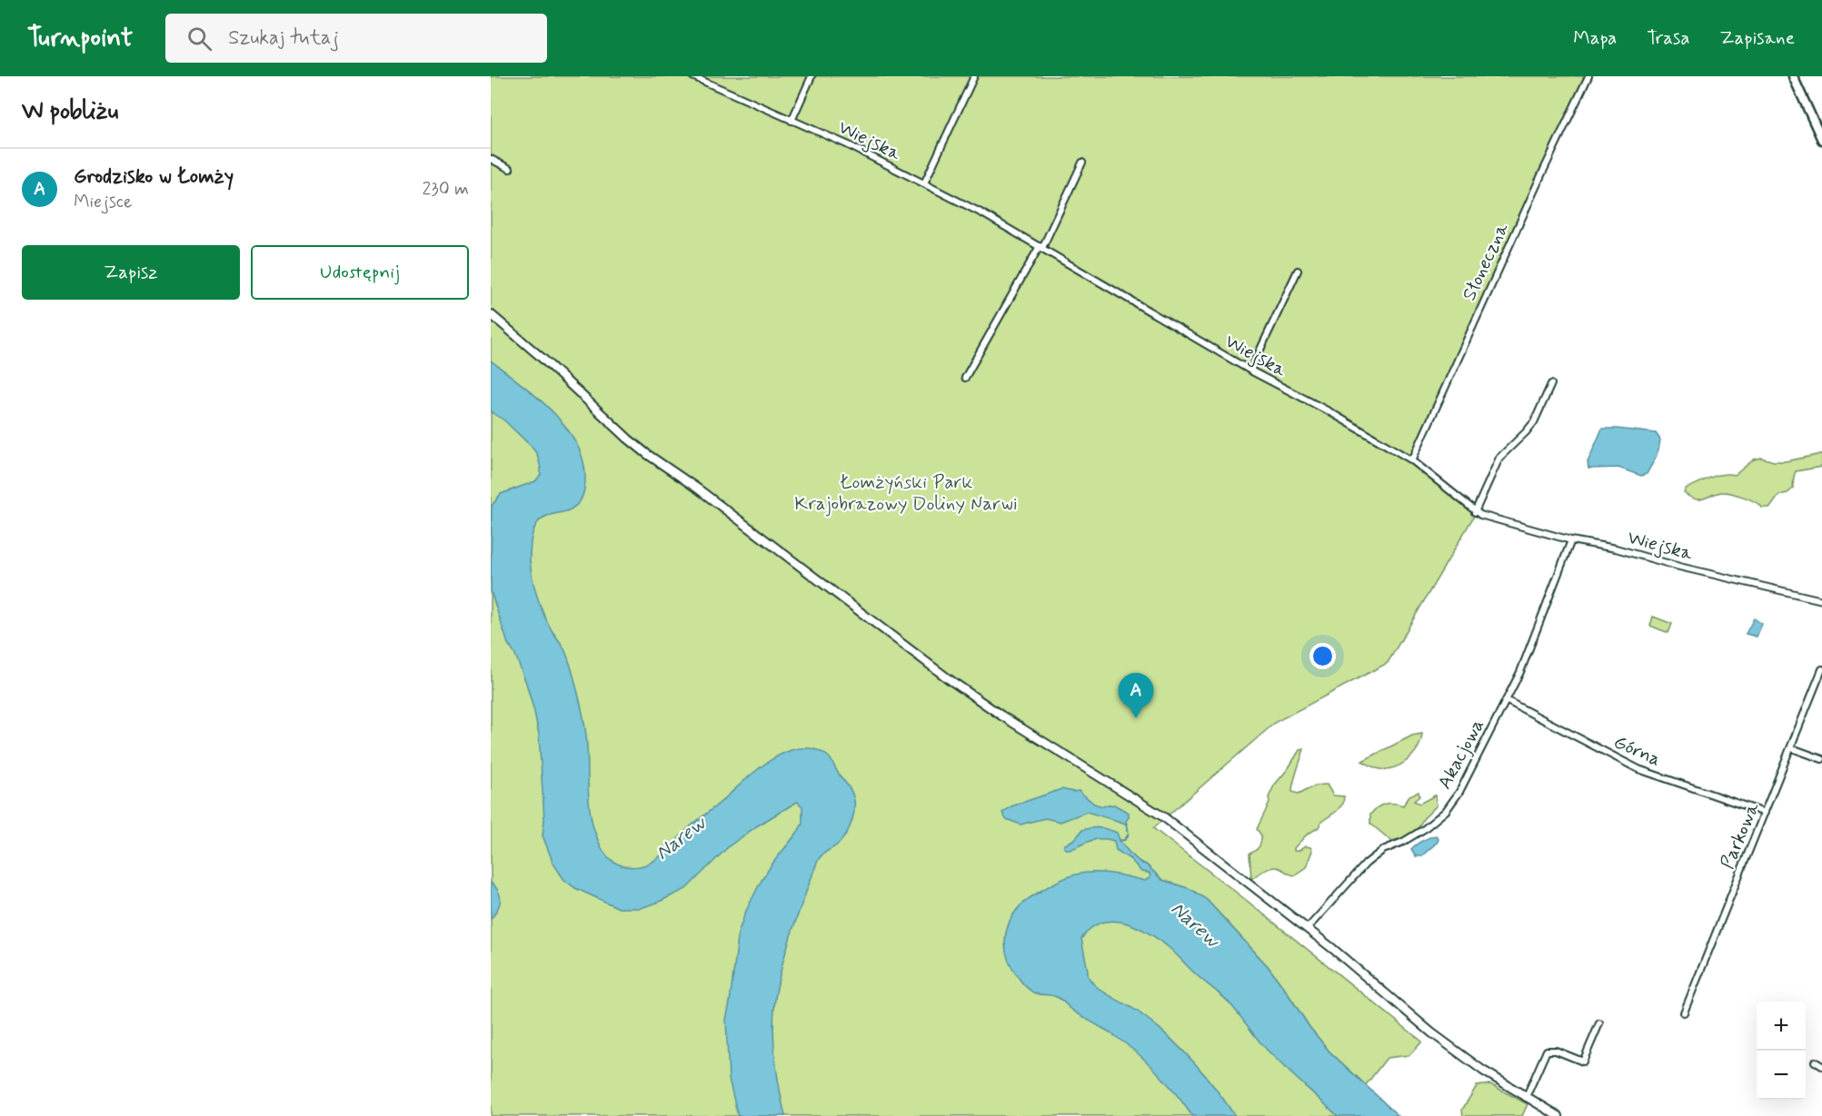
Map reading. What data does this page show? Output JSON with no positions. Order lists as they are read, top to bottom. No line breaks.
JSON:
{"streets":{"street":["Wiejska","Słoneczna","Górna","Akacjowa","Parkowa"]},"crossings":[["Wiejska","Słoneczna"],["Wiejska","Akacjowa"],["Górna","Akacjowa"],["Górna","Parkowa"]],"water":["Narew"],"parks":["Łomżyński Park Krajobrazowy Doliny Narwi"],"page":{"header":"Turnpoint","search":"Szukaj tutaj","nav":["Mapa","Trasa","Zapisane"],"heading":"W pobliżu","list":[{"mark":"A","name":"Grodzisko w Łomży","note":"Miejsce","value":"230 m"}],"buttons":["Zapisz","Udostępnij"],"pins":"A","map_buttons":["+","−"]}}
